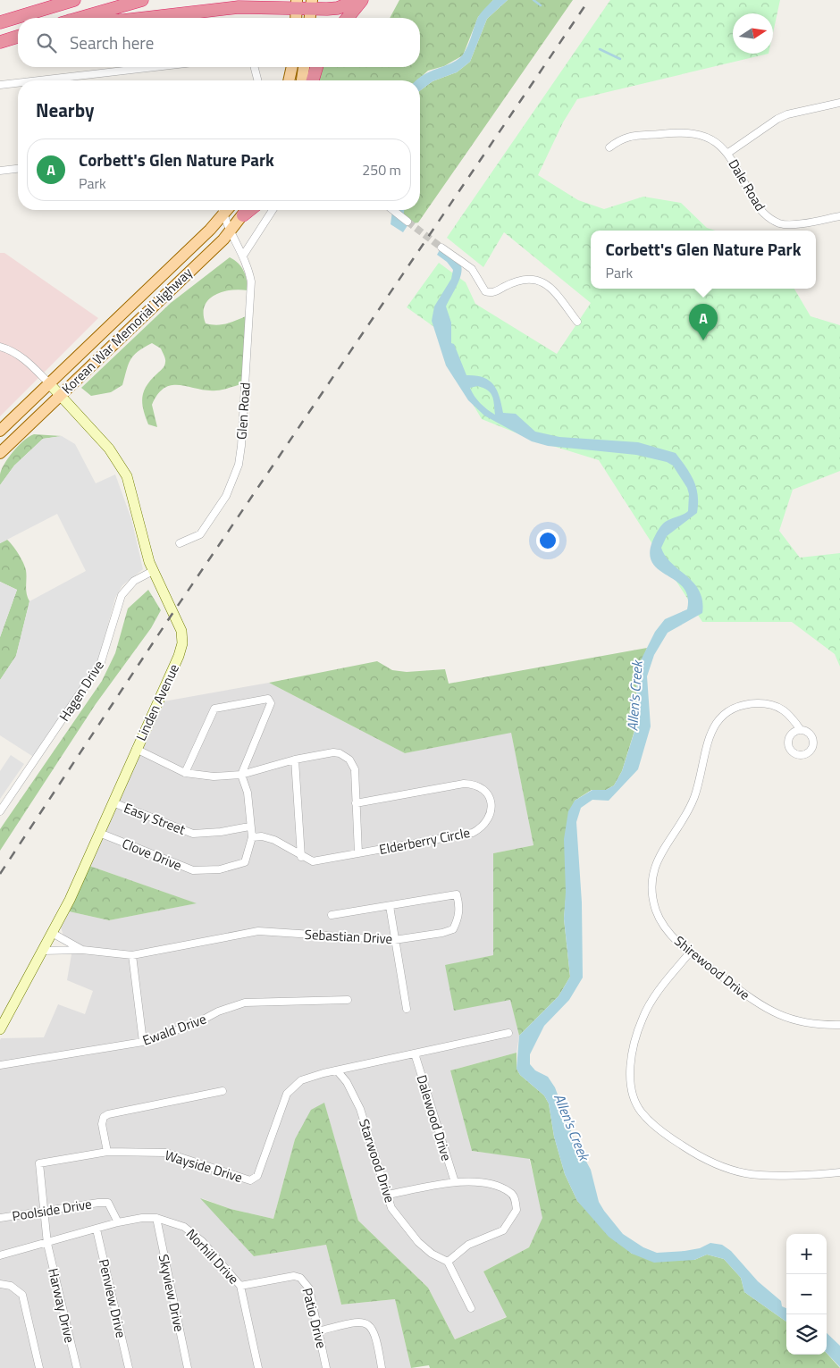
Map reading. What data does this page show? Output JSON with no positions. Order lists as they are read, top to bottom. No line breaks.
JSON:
{"streets":{"main road":["Korean War Memorial Highway"],"street":["Dale Road","Glen Road","Hagen Drive","Linden Avenue","Easy Street","Elderberry Circle","Clove Drive","Sebastian Drive","Shirewood Drive","Ewald Drive","Dalewood Drive","Starwood Drive","Wayside Drive","Poolside Drive","Norhill Drive","Skyview Drive","Penview Drive","Harway Drive","Patio Drive"]},"crossings":[["Korean War Memorial Highway","Glen Road"],["Korean War Memorial Highway","Linden Avenue"],["Hagen Drive","Linden Avenue"],["Linden Avenue","Easy Street"],["Linden Avenue","Clove Drive"],["Linden Avenue","Sebastian Drive"],["Easy Street","Clove Drive"],["Elderberry Circle","Clove Drive"],["Dalewood Drive","Wayside Drive"],["Starwood Drive","Wayside Drive"],["Wayside Drive","Poolside Drive"],["Wayside Drive","Harway Drive"],["Poolside Drive","Norhill Drive"],["Poolside Drive","Harway Drive"],["Norhill Drive","Skyview Drive"],["Norhill Drive","Penview Drive"],["Norhill Drive","Harway Drive"],["Norhill Drive","Patio Drive"]],"water":["Allen's Creek"],"north":"right","page":{"search":"Search here","heading":"Nearby","list":[{"mark":"A","name":"Corbett's Glen Nature Park","note":"Park","value":"250 m"}],"popup":["Corbett's Glen Nature Park","Park"],"pins":"A","map_buttons":["+","−"]}}
